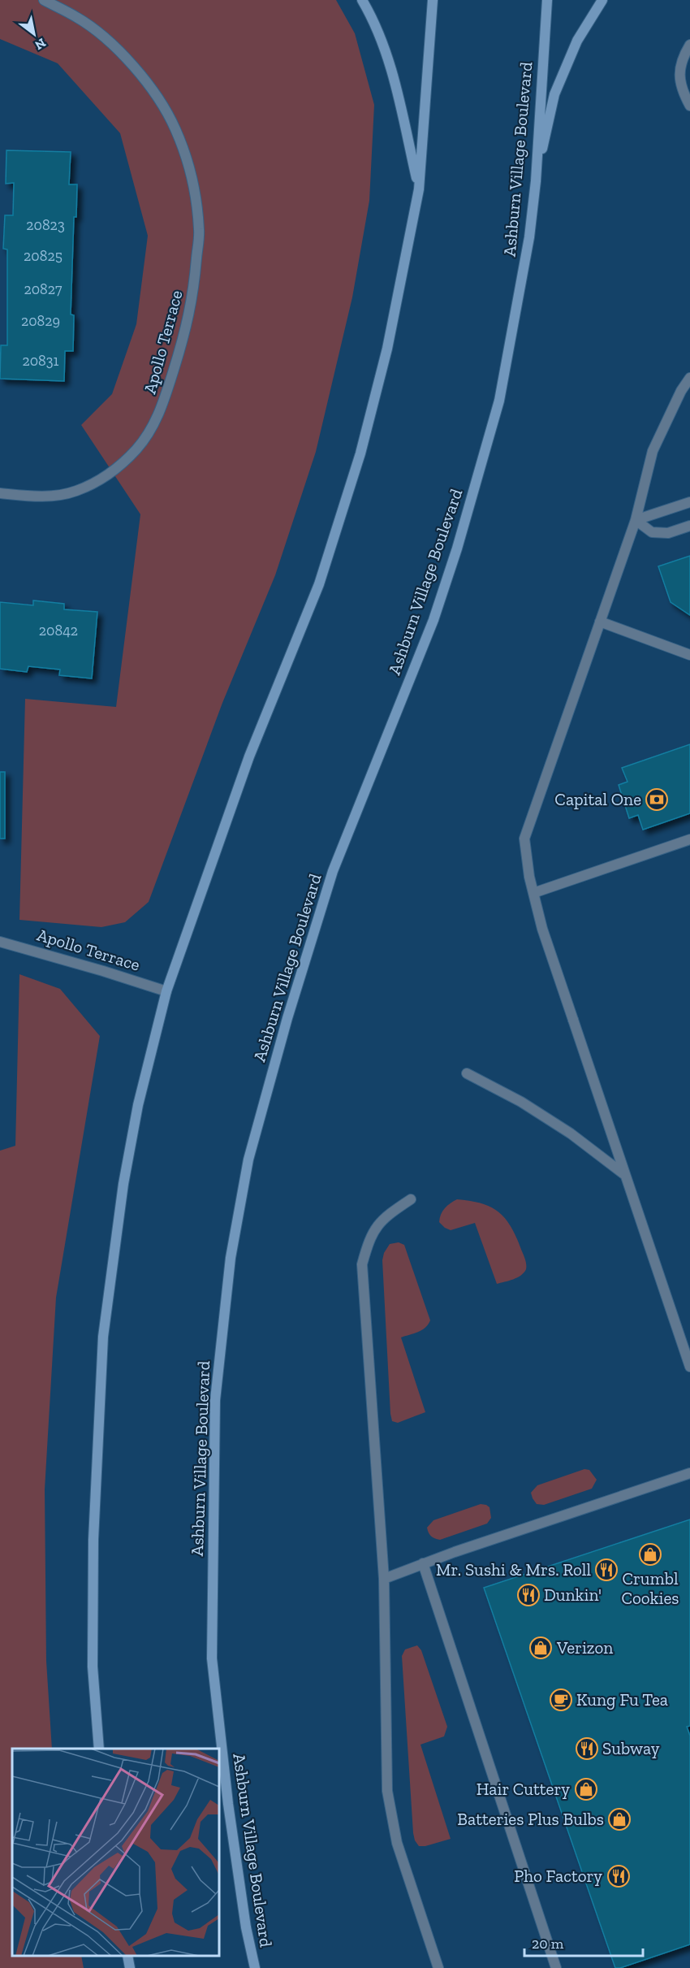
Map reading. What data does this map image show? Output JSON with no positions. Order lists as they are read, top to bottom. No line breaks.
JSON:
{"streets":{"main road":["Ashburn Village Boulevard"],"street":["Apollo Terrace"]},"places":{"bank":["Capital One"],"shop":["Crumbl Cookies","Verizon","Hair Cuttery","Batteries Plus Bulbs"],"restaurant":["Mr. Sushi & Mrs. Roll","Dunkin'","Subway","Pho Factory"],"cafe":["Kung Fu Tea"]},"house_numbers":["20823","20825","20827","20829","20831","20842"],"scale_bar":"20 m","north":"bottom right"}
